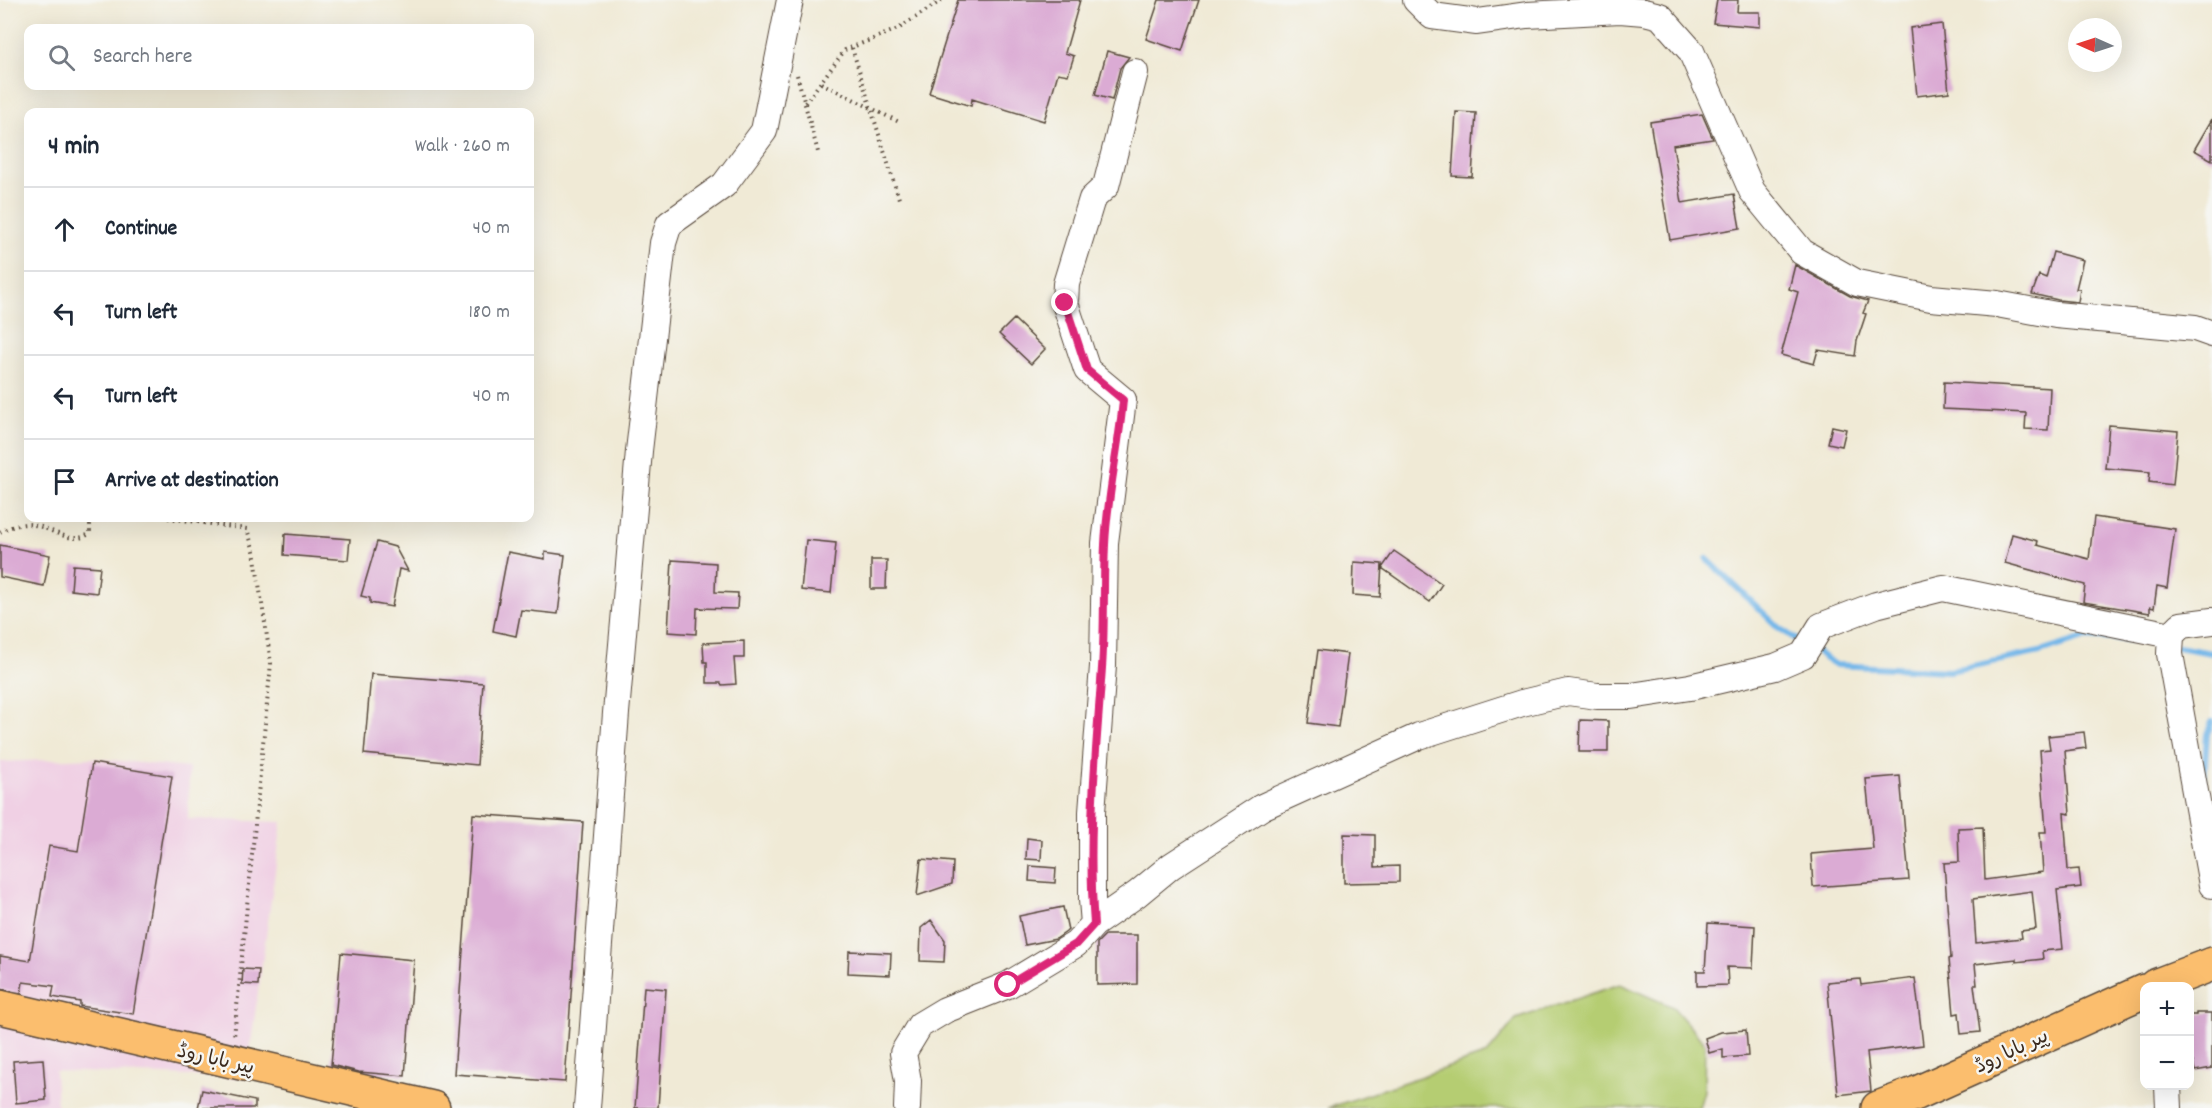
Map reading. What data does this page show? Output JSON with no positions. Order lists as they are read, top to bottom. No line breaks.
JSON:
{"streets":{"main road":["پیر بابا روڈ"]},"north":"left","page":{"search":"Search here","heading":["4 min","Walk · 260 m"],"list":[["Continue","40 m"],["Turn left","180 m"],["Turn left","40 m"],"Arrive at destination"],"map_buttons":["+","−"]}}
